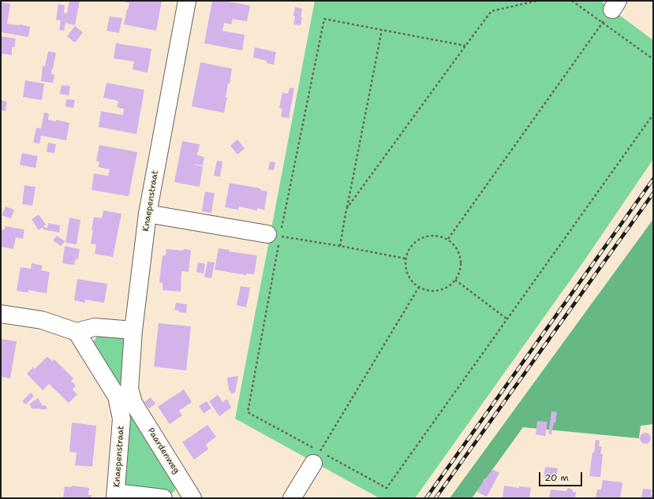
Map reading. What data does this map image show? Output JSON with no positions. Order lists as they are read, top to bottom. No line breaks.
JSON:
{"streets":{"street":["Knaepenstraat","Paardenweg"]},"crossings":[["Knaepenstraat","Paardenweg"]],"scale_bar":"20 m"}
